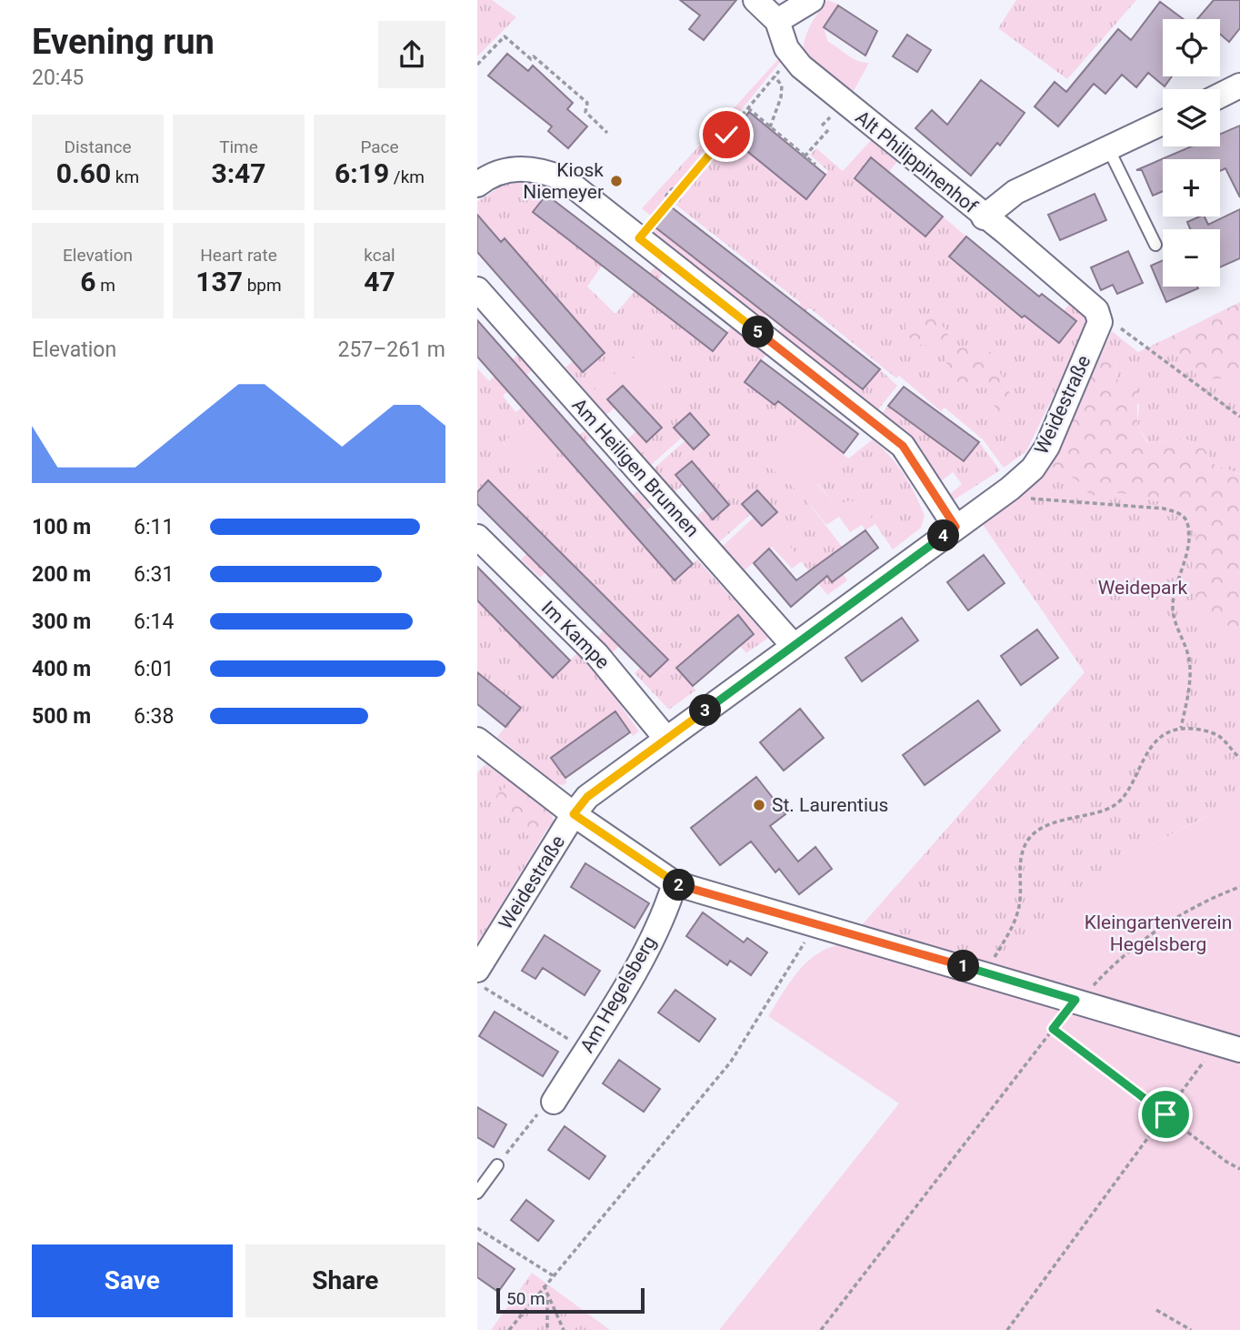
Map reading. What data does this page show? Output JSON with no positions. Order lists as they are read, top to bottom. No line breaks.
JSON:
{"streets":{"street":["Alt Philippinenhof","Weidestraße","Am Heiligen Brunnen","Im Kampe","Am Hegelsberg"]},"crossings":[["Alt Philippinenhof","Weidestraße"],["Weidestraße","Am Heiligen Brunnen"],["Weidestraße","Im Kampe"]],"parks":["Weidepark","Kleingartenverein Hegelsberg"],"places":["Kiosk Niemeyer","St. Laurentius"],"scale_bar":"50 m","page":{"heading":["Evening run","20:45"],"map_buttons":["+","−"],"stats":[["Distance","0.60 km"],["Time","3:47"],["Pace","6:19 /km"],["Elevation","6 m"],["Heart rate","137 bpm"],["kcal","47"]],"pins":["5","4","3","2","1"],"chart":["Elevation","257–261 m"],"list":[{"name":"100 m","note":"6:11"},{"name":"200 m","note":"6:31"},{"name":"300 m","note":"6:14"},{"name":"400 m","note":"6:01"},{"name":"500 m","note":"6:38"}],"buttons":["Save","Share"],"scale":"50 m"}}
